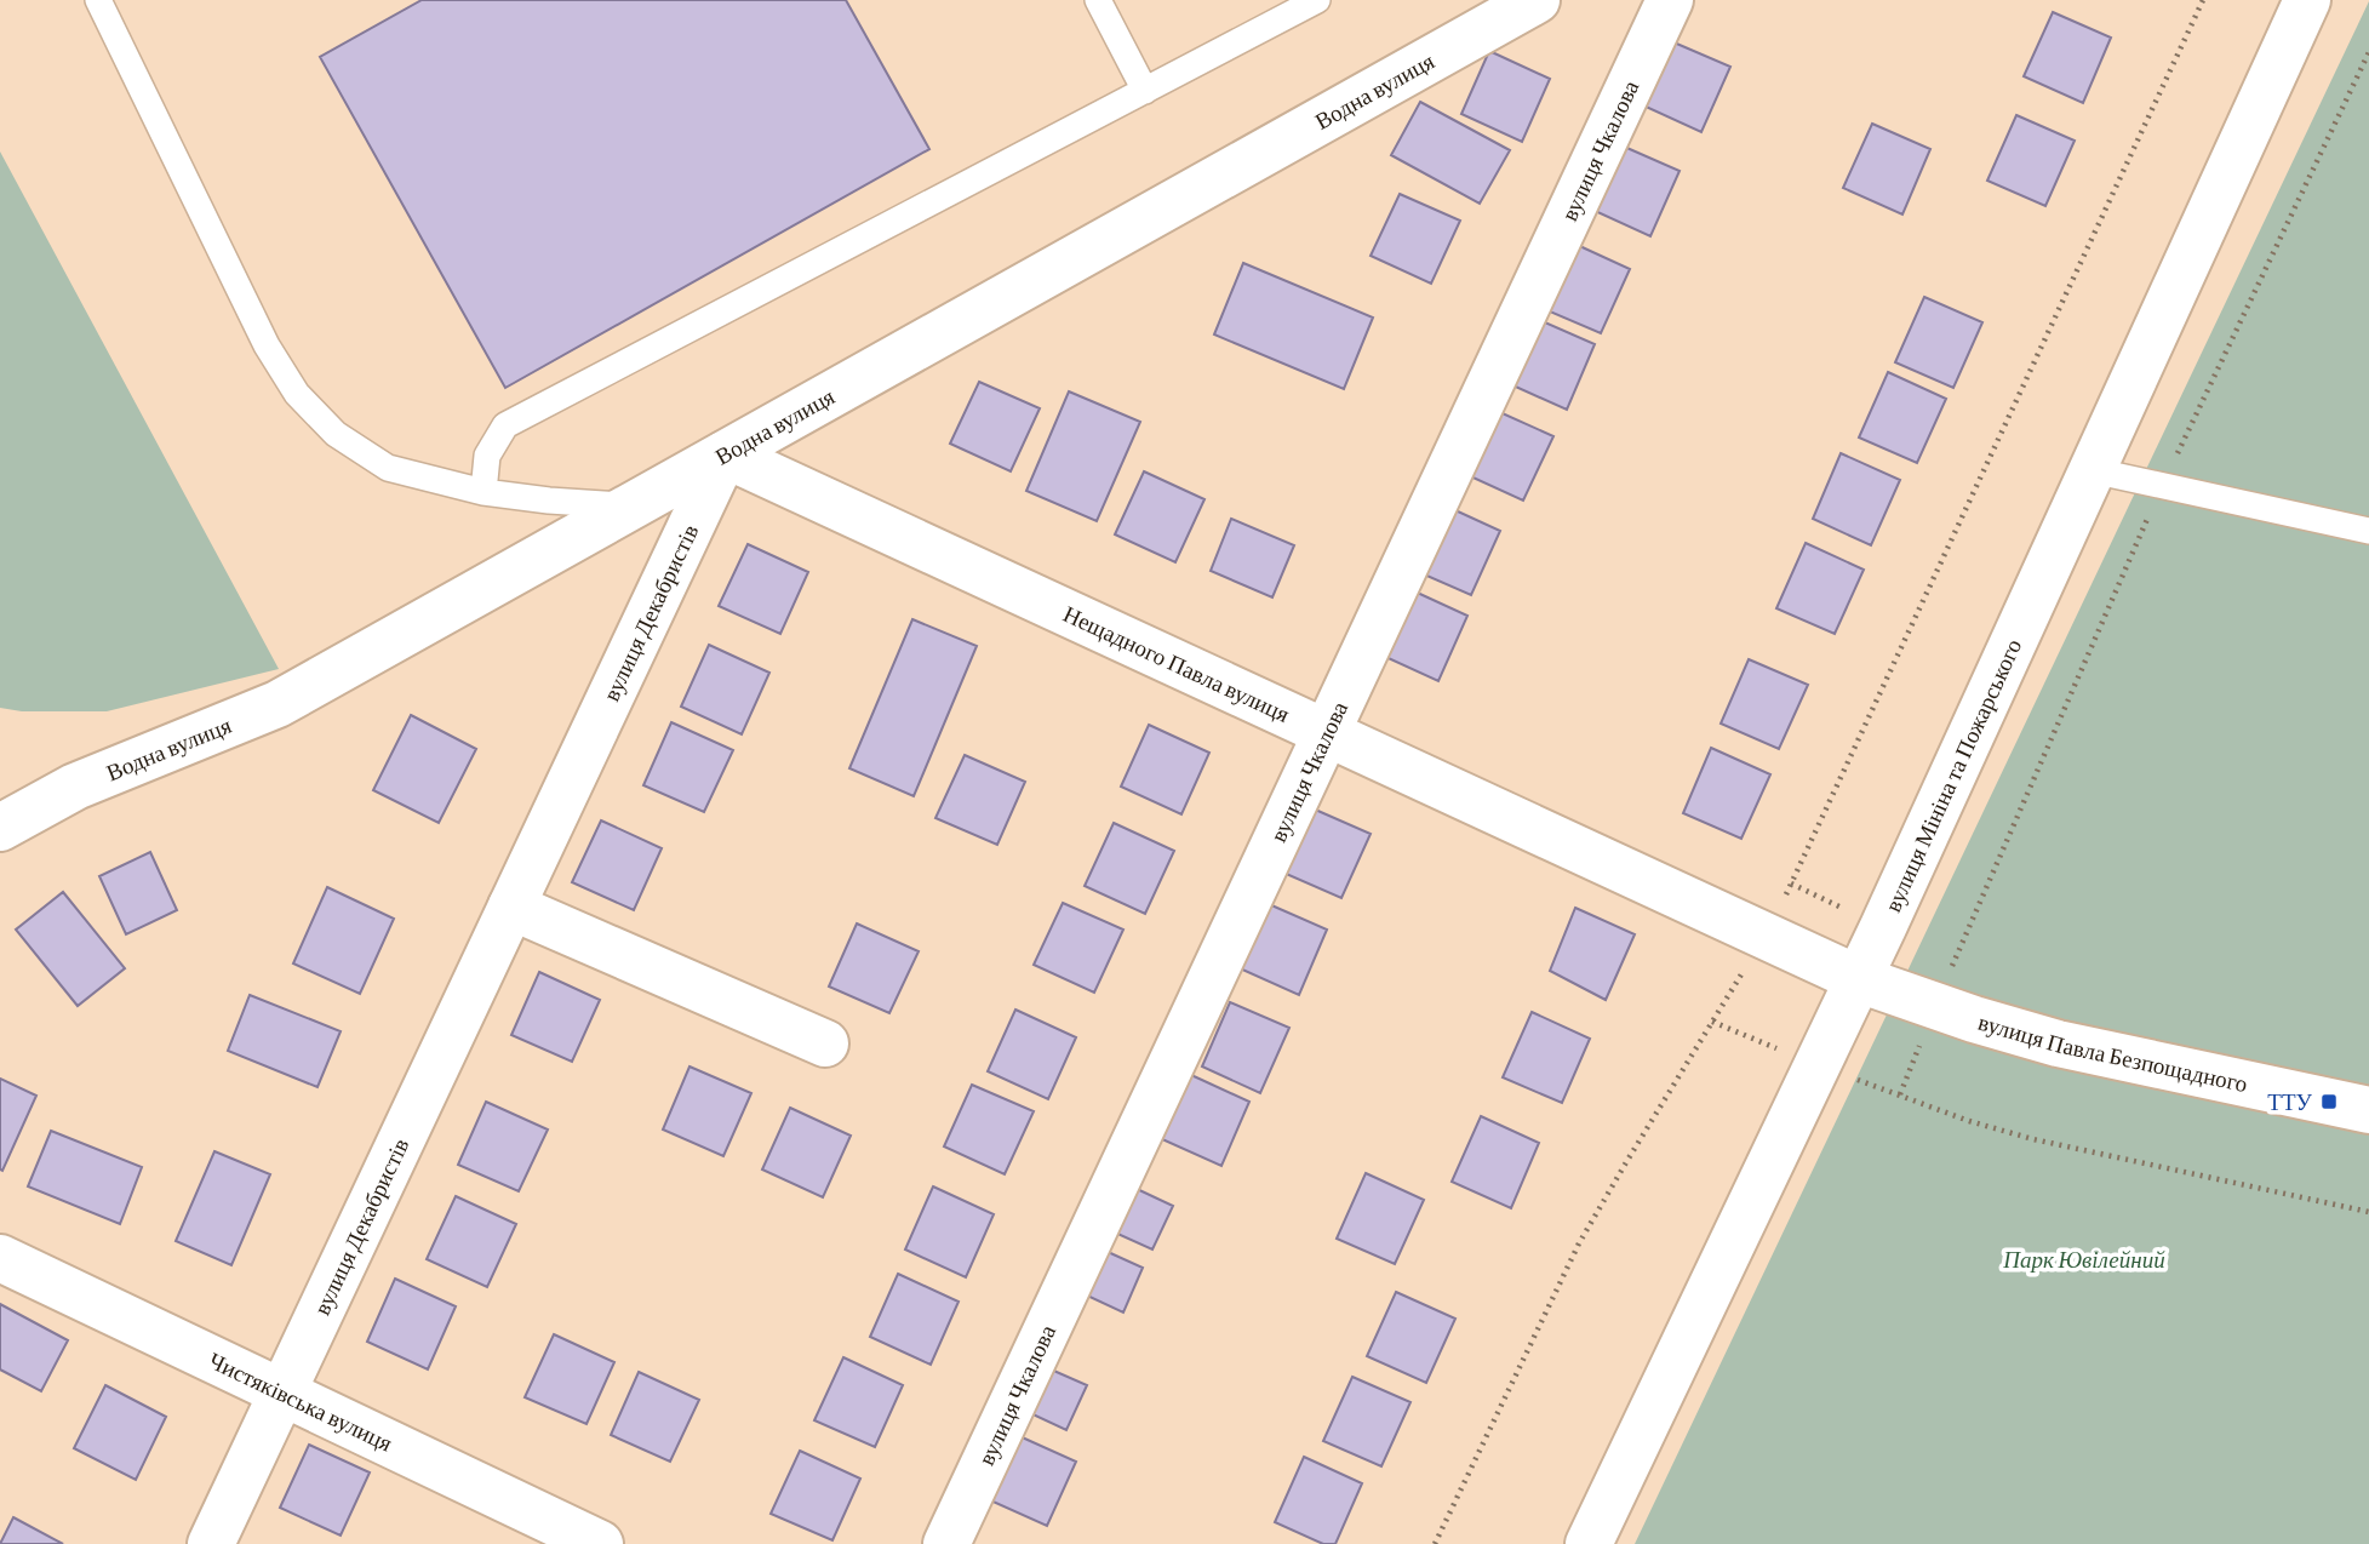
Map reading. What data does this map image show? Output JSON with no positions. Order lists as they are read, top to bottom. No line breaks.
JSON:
{"streets":{"street":["Водна вулиця","вулиця Чкалова","вулиця Декабристів","Нещадного Павла вулиця","вулиця Мініна та Пожарського","вулиця Павла Безпощадного","Чистяківська вулиця"]},"crossings":[["Водна вулиця","вулиця Декабристів"],["Водна вулиця","Нещадного Павла вулиця"],["вулиця Чкалова","Нещадного Павла вулиця"],["вулиця Декабристів","Нещадного Павла вулиця"],["вулиця Декабристів","Чистяківська вулиця"],["Нещадного Павла вулиця","вулиця Мініна та Пожарського"],["Нещадного Павла вулиця","вулиця Павла Безпощадного"],["вулиця Мініна та Пожарського","вулиця Павла Безпощадного"]],"parks":["Парк Ювілейний"],"places":{"transit":["ТТУ"]}}
